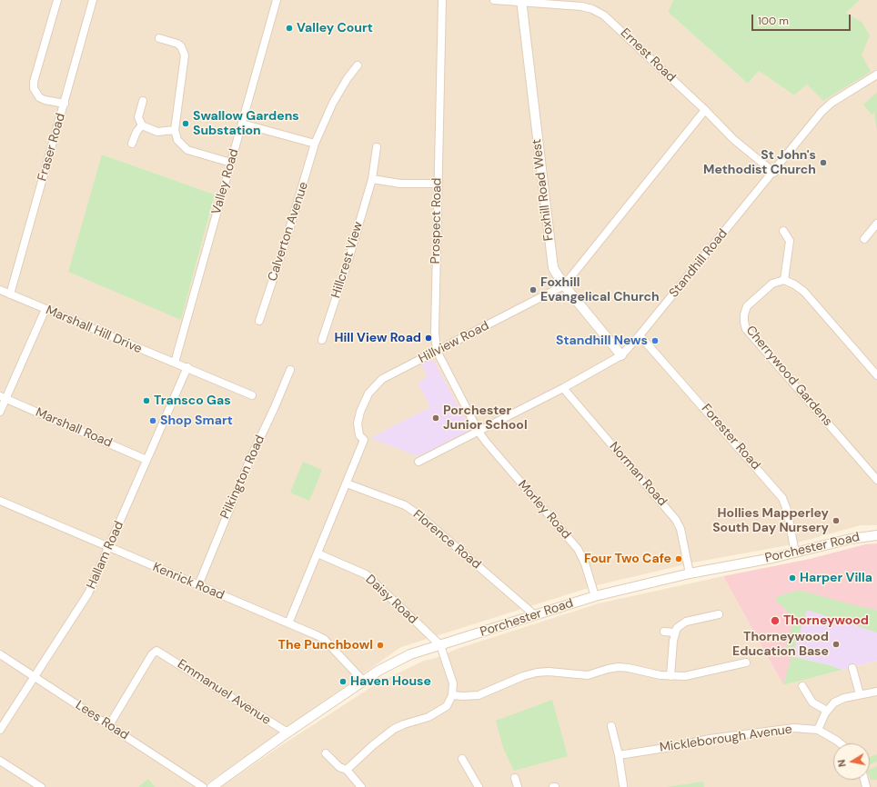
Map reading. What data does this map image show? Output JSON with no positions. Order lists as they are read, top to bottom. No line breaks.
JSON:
{"streets":{"street":["Ernest Road","Fraser Road","Valley Road","Foxhill Road West","Prospect Road","Calverton Avenue","Hillcrest View","Standhill Road","Marshall Hill Drive","Hillview Road","Cherrywood Gardens","Marshall Road","Forester Road","Norman Road","Pilkington Road","Morley Road","Florence Road","Porchester Road","Hallam Road","Kenrick Road","Daisy Road","Emmanuel Avenue","Lees Road","Mickleborough Avenue"]},"crossings":[["Ernest Road","Foxhill Road West"],["Ernest Road","Standhill Road"],["Ernest Road","Hillview Road"],["Fraser Road","Marshall Hill Drive"],["Valley Road","Marshall Hill Drive"],["Foxhill Road West","Standhill Road"],["Foxhill Road West","Hillview Road"],["Prospect Road","Standhill Road"],["Prospect Road","Hillview Road"],["Prospect Road","Morley Road"],["Standhill Road","Forester Road"],["Standhill Road","Norman Road"],["Standhill Road","Morley Road"],["Marshall Hill Drive","Hallam Road"],["Hillview Road","Florence Road"],["Hillview Road","Kenrick Road"],["Hillview Road","Daisy Road"],["Marshall Road","Hallam Road"],["Forester Road","Porchester Road"],["Norman Road","Porchester Road"],["Pilkington Road","Kenrick Road"],["Morley Road","Porchester Road"],["Florence Road","Porchester Road"],["Porchester Road","Kenrick Road"],["Porchester Road","Daisy Road"],["Porchester Road","Emmanuel Avenue"],["Hallam Road","Kenrick Road"],["Hallam Road","Lees Road"],["Emmanuel Avenue","Lees Road"]],"places":["Valley Court","Swallow Gardens Substation","St John's Methodist Church","Foxhill Evangelical Church","Hill View Road","Standhill News","Transco Gas","Porchester Junior School","Shop Smart","Hollies Mapperley South Day Nursery","Four Two Cafe","Harper Villa","Thorneywood","Thorneywood Education Base","The Punchbowl","Haven House"],"scale_bar":"100 m","north":"left"}
